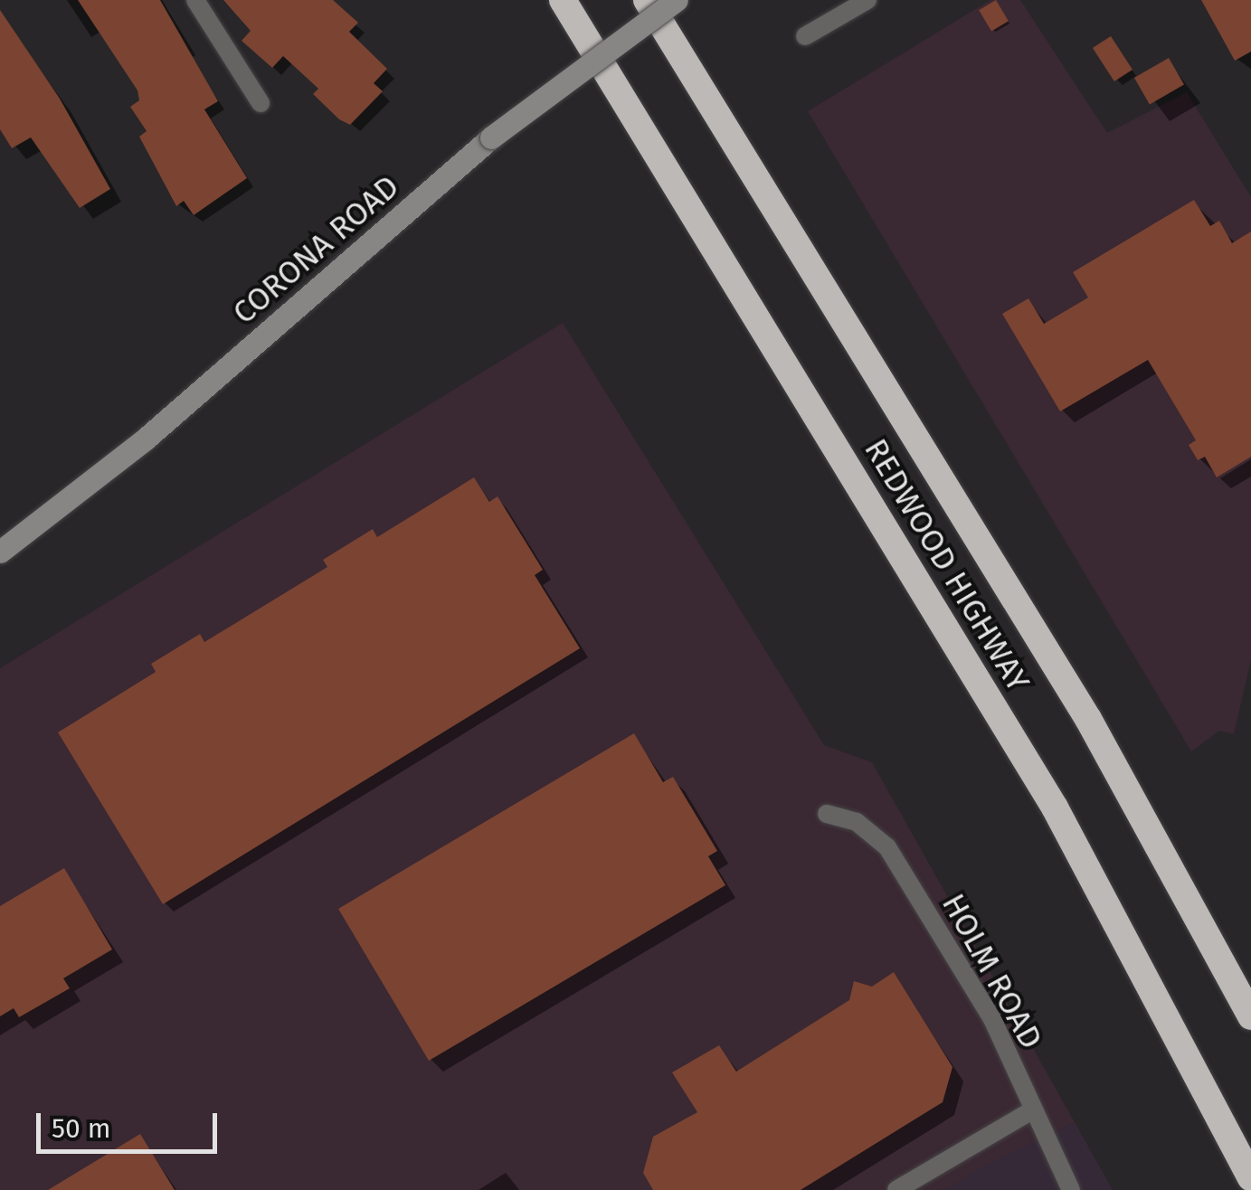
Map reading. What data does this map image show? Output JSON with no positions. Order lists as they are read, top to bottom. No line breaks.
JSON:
{"streets":{"highway":["REDWOOD HIGHWAY"],"main road":["CORONA ROAD"],"street":["HOLM ROAD"]},"scale_bar":"50 m"}
